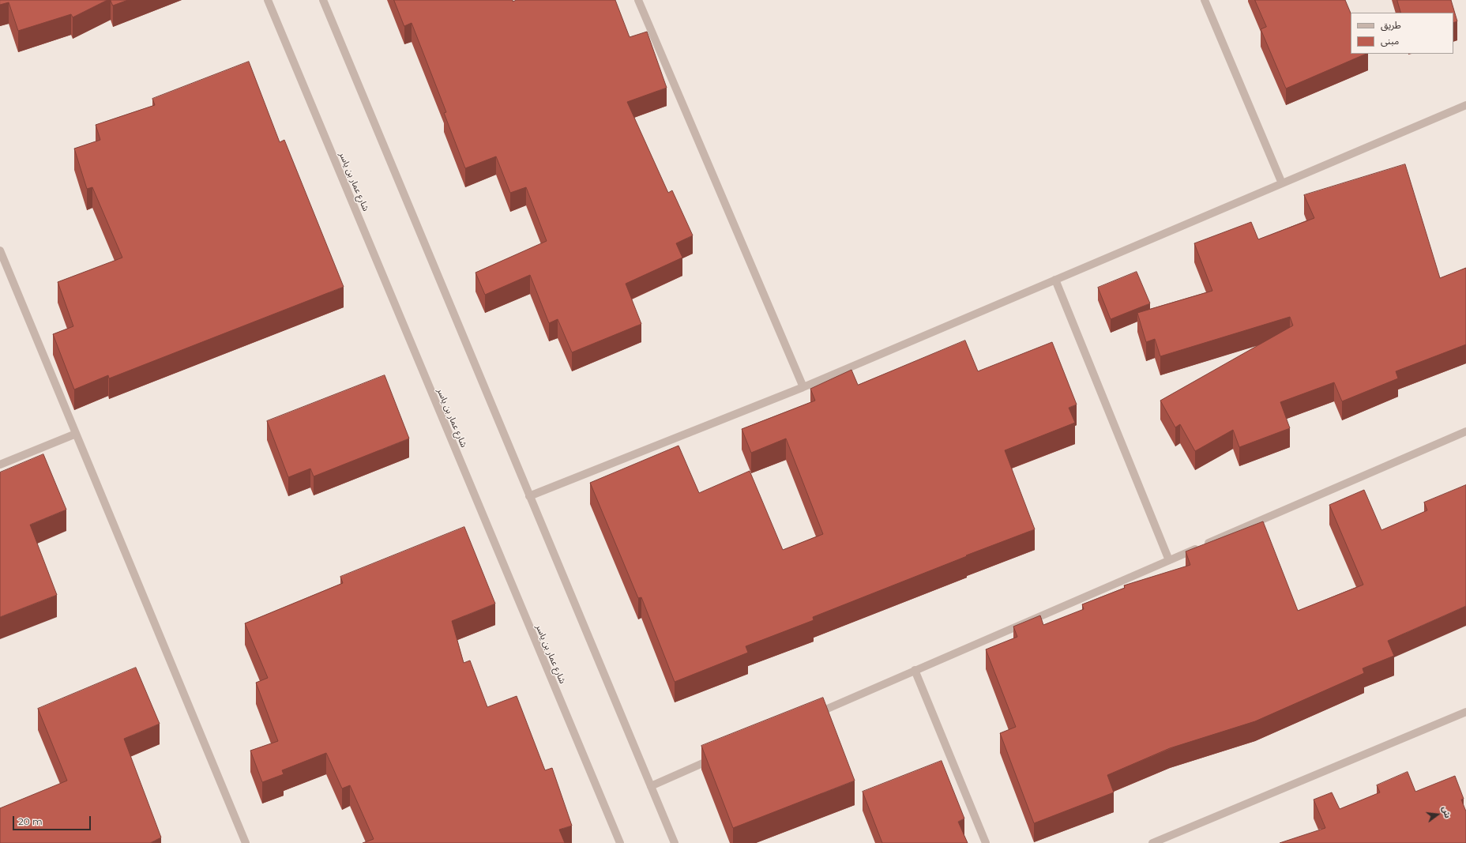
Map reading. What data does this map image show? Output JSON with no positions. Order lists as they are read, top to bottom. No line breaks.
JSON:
{"streets":{"street":["شارع عمار بن ياسر"]},"legend":["طريق","مبنى"],"scale_bar":"20 m","north":"right"}
